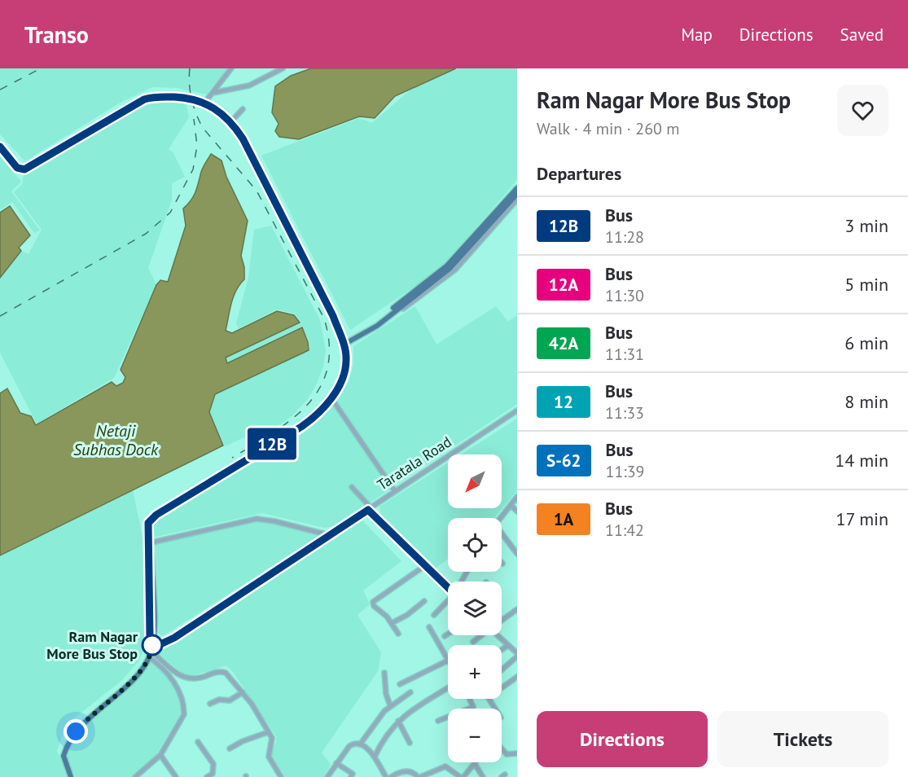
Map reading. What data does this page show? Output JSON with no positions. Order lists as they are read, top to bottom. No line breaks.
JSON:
{"streets":{"street":["Taratala Road"]},"water":["Netaji Subhas Dock"],"places":["Ram Nagar More Bus Stop"],"lines":["bus line 12B"],"north":"bottom left","page":{"header":"Transo","nav":["Map","Directions","Saved"],"on_map":"12B","heading":[["Ram Nagar More Bus Stop","Walk · 4 min · 260 m"],"Departures"],"list":[{"mark":"12B","name":"Bus","note":"11:28","value":"3 min"},{"mark":"12A","name":"Bus","note":"11:30","value":"5 min"},{"mark":"42A","name":"Bus","note":"11:31","value":"6 min"},{"mark":"12","name":"Bus","note":"11:33","value":"8 min"},{"mark":"S-62","name":"Bus","note":"11:39","value":"14 min"},{"mark":"1A","name":"Bus","note":"11:42","value":"17 min"}],"map_buttons":["+","−"],"buttons":["Directions","Tickets"]}}
